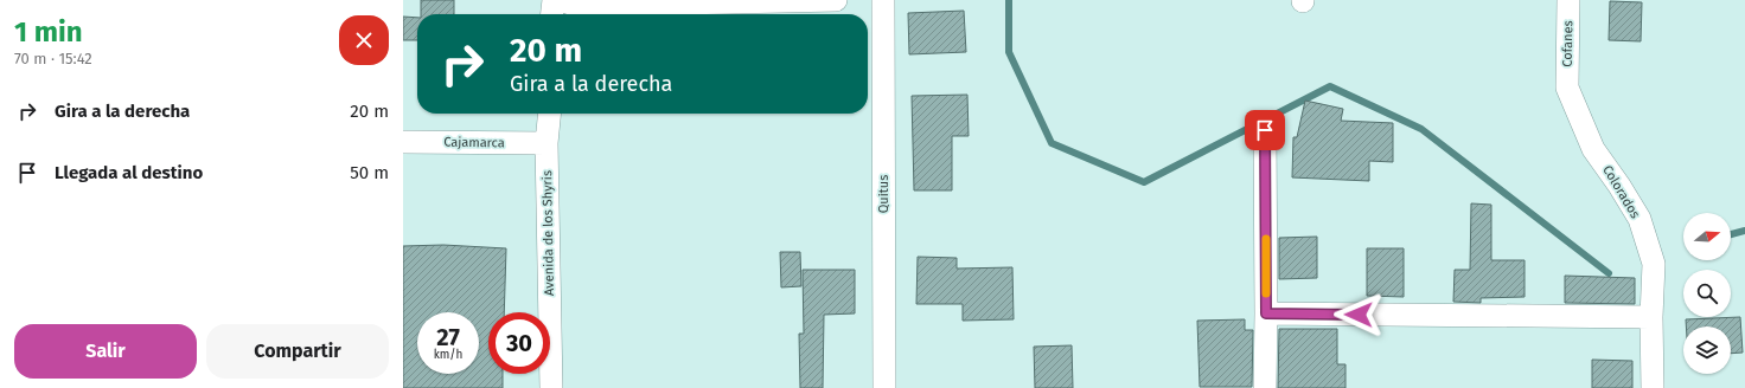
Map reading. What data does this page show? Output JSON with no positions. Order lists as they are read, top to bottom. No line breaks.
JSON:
{"streets":{"street":["Cofanes","Cajamarca","Colorados","Quitus","Avenida de los Shyris"]},"crossings":[["Cofanes","Colorados"],["Cajamarca","Avenida de los Shyris"]],"north":"right","page":{"heading":["1 min","70 m · 15:42"],"turn":["20 m","Gira a la derecha"],"list":[{"name":"Gira a la derecha","value":"20 m"},{"name":"Llegada al destino","value":"50 m"}],"speed":"27 km/h","limit":"30","buttons":["Salir","Compartir"]}}
